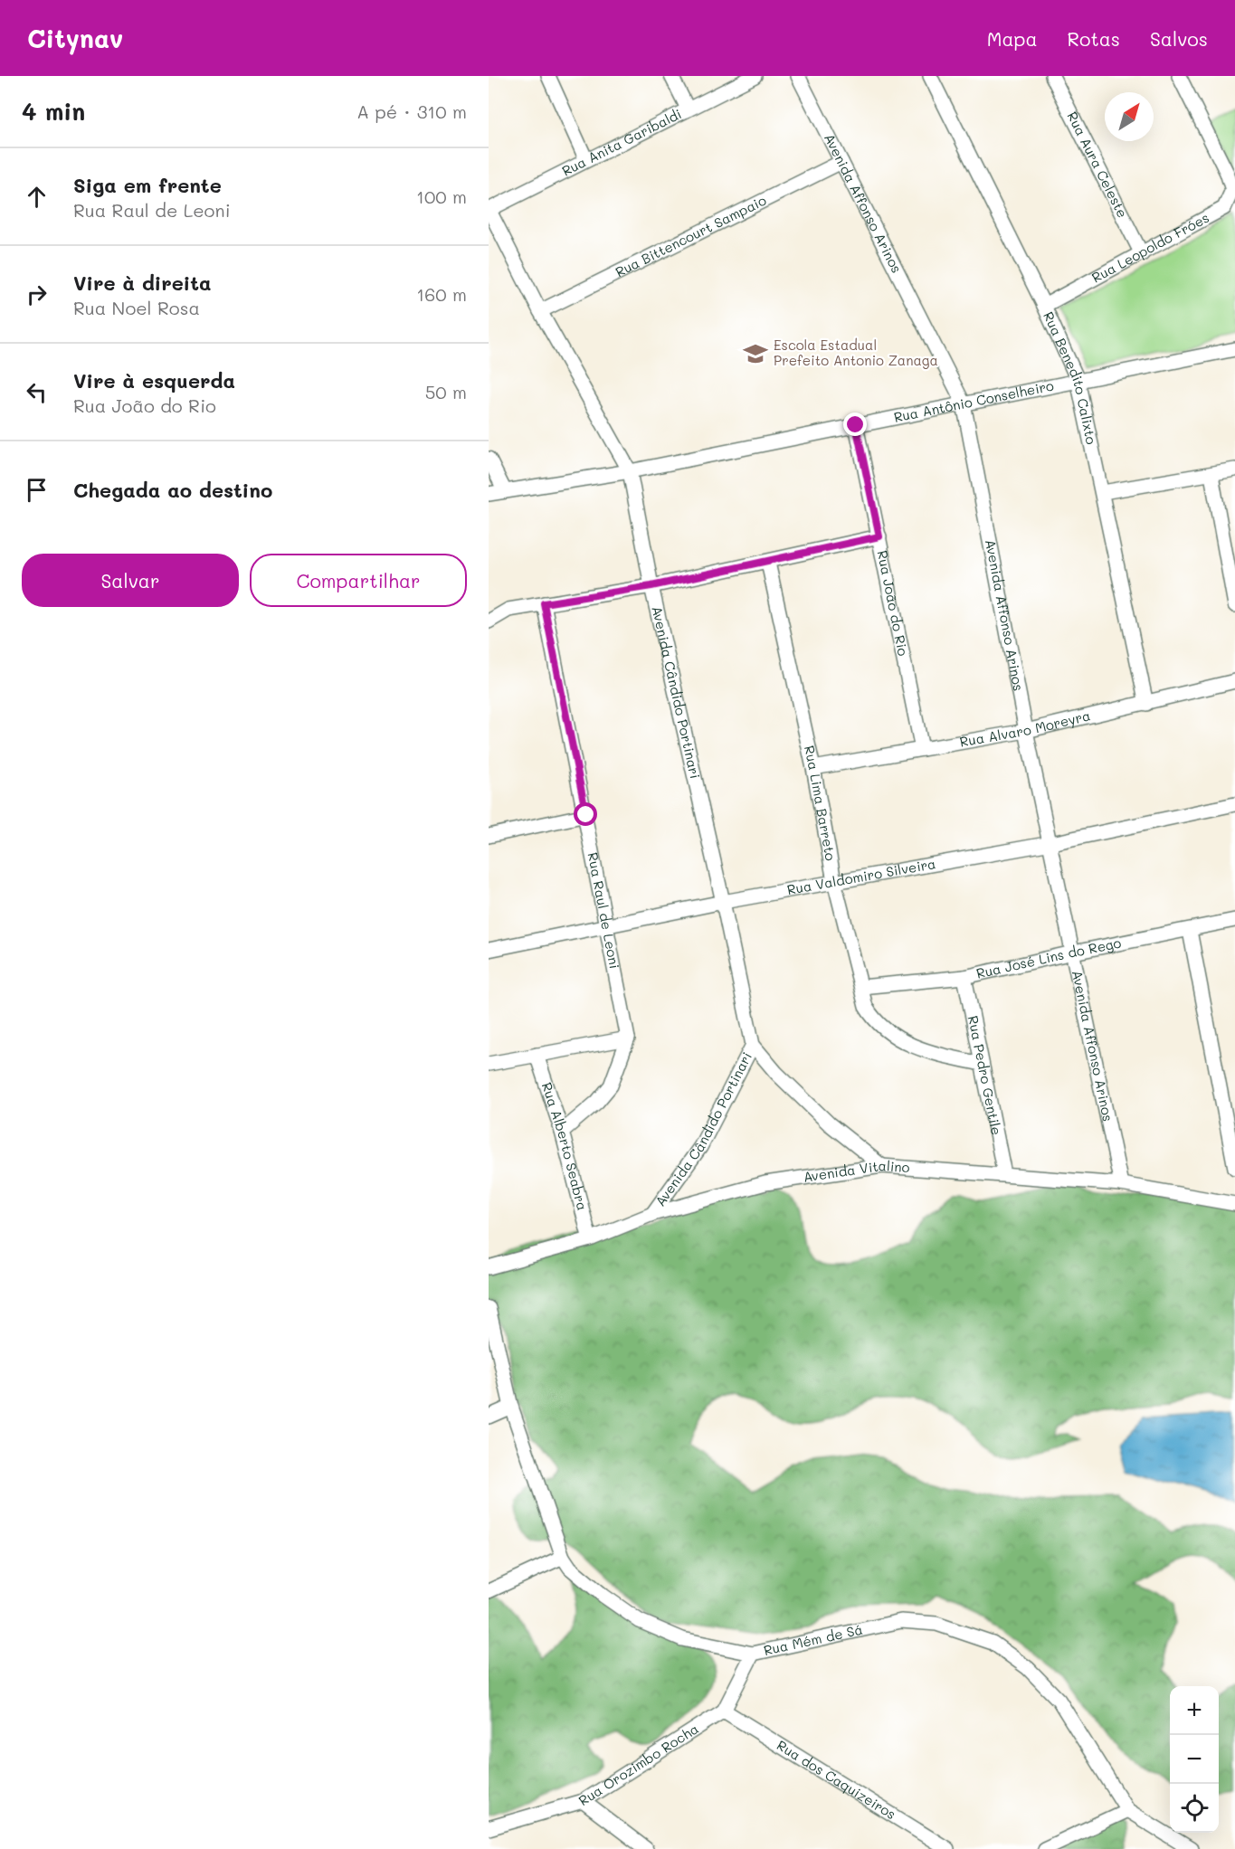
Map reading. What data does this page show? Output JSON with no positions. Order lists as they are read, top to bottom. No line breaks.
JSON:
{"streets":{"street":["Rua Anita Garibaldi","Rua Aura Celeste","Avenida Affonso Arinos","Rua Bittencourt Sampaio","Rua Leopoldo Fróes","Rua Benedito Calixto","Rua Antônio Conselheiro","Rua João do Rio","Avenida Cândido Portinari","Rua Alvaro Moreyra","Rua Lima Barreto","Rua Valdomiro Silveira","Rua Raul de Leoni","Rua José Lins do Rego","Rua Pedro Gentile","Rua Alberto Seabra","Avenida Vitalino","Rua Mém de Sá","Rua Orozimbo Rocha","Rua dos Caquizeiros"]},"crossings":[["Rua Anita Garibaldi","Avenida Cândido Portinari"],["Rua Aura Celeste","Rua Leopoldo Fróes"],["Avenida Affonso Arinos","Rua Bittencourt Sampaio"],["Avenida Affonso Arinos","Rua Antônio Conselheiro"],["Avenida Affonso Arinos","Rua Alvaro Moreyra"],["Avenida Affonso Arinos","Rua Valdomiro Silveira"],["Avenida Affonso Arinos","Rua José Lins do Rego"],["Avenida Affonso Arinos","Avenida Vitalino"],["Rua Bittencourt Sampaio","Avenida Cândido Portinari"],["Rua Leopoldo Fróes","Rua Benedito Calixto"],["Rua Benedito Calixto","Rua Antônio Conselheiro"],["Rua Benedito Calixto","Rua Alvaro Moreyra"],["Rua Antônio Conselheiro","Rua João do Rio"],["Rua Antônio Conselheiro","Avenida Cândido Portinari"],["Rua João do Rio","Rua Alvaro Moreyra"],["Avenida Cândido Portinari","Rua Valdomiro Silveira"],["Avenida Cândido Portinari","Avenida Vitalino"],["Rua Alvaro Moreyra","Rua Lima Barreto"],["Rua Lima Barreto","Rua Valdomiro Silveira"],["Rua Lima Barreto","Rua José Lins do Rego"],["Rua Lima Barreto","Rua Pedro Gentile"],["Rua Valdomiro Silveira","Rua Raul de Leoni"],["Rua José Lins do Rego","Rua Pedro Gentile"],["Rua Pedro Gentile","Avenida Vitalino"],["Rua Alberto Seabra","Avenida Vitalino"],["Rua Orozimbo Rocha","Rua dos Caquizeiros"]],"places":{"school or university":["Escola Estadual Prefeito Antonio Zanaga"]},"north":"top right","page":{"header":"Citynav","nav":["Mapa","Rotas","Salvos"],"heading":["4 min","A pé · 310 m"],"list":[["Siga em frente","Rua Raul de Leoni","100 m"],["Vire à direita","Rua Noel Rosa","160 m"],["Vire à esquerda","Rua João do Rio","50 m"],"Chegada ao destino"],"buttons":["Salvar","Compartilhar"],"map_buttons":["+","−"]}}
